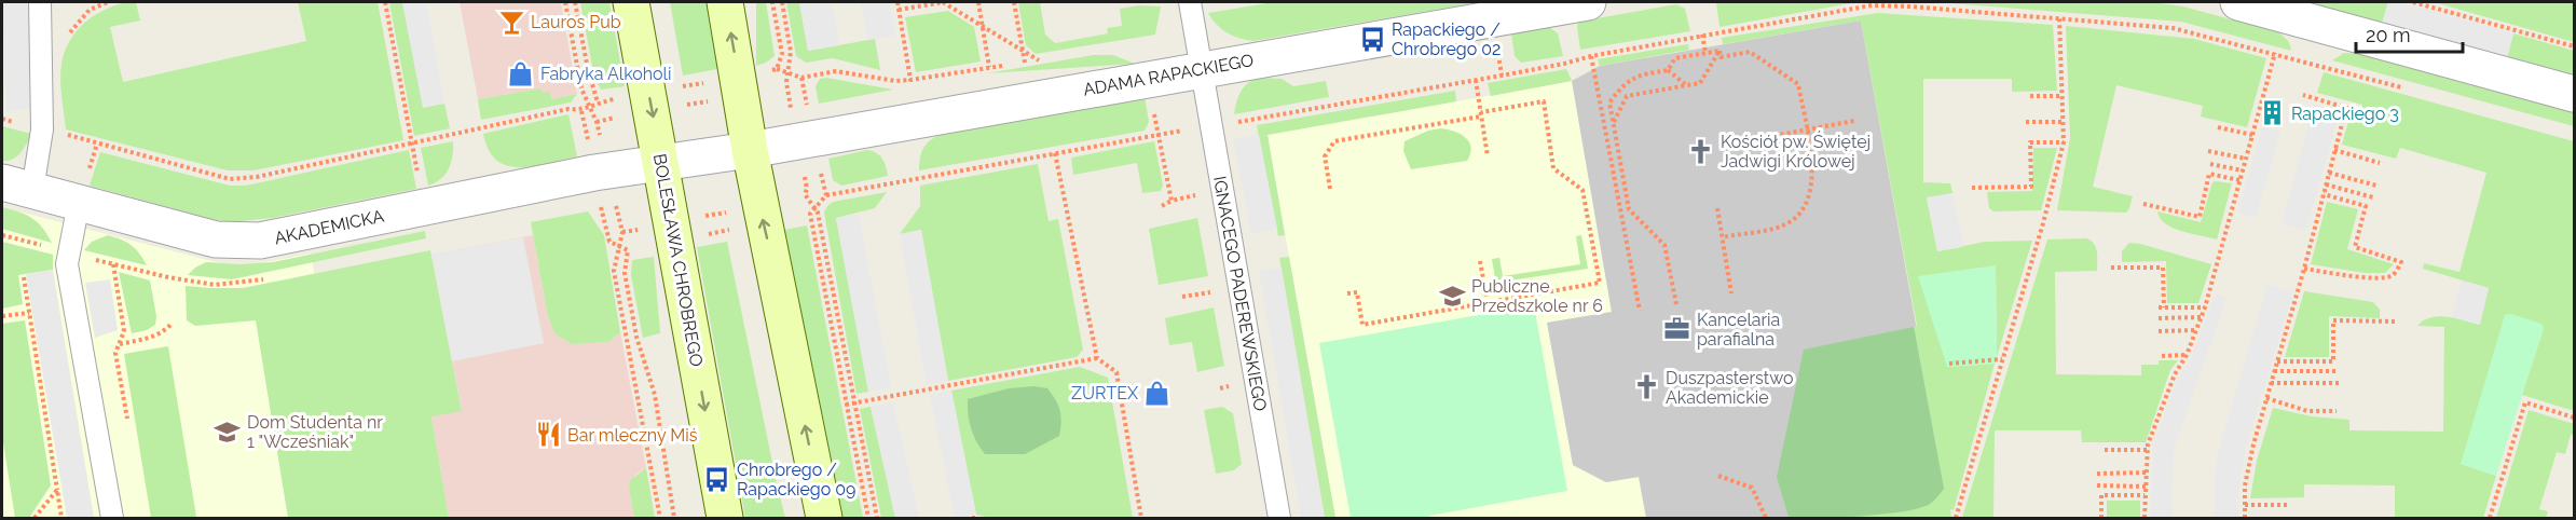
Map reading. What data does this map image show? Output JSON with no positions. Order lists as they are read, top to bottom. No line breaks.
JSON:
{"streets":{"street":["ADAMA RAPACKIEGO","AKADEMICKA","BOLESŁAWA CHROBREGO"],"lane":["IGNACEGO PADEREWSKIEGO"]},"crossings":[["ADAMA RAPACKIEGO","AKADEMICKA"],["ADAMA RAPACKIEGO","BOLESŁAWA CHROBREGO"],["ADAMA RAPACKIEGO","IGNACEGO PADEREWSKIEGO"],["AKADEMICKA","BOLESŁAWA CHROBREGO"]],"places":{"bar":["Lauros Pub"],"bus stop":["Rapackiego / Chrobrego 02","Chrobrego / Rapackiego 09"],"shop":["Fabryka Alkoholi","ZURTEX"],"building":["Rapackiego 3"],"church":["Kościół pw. Świętej Jadwigi Królowej","Duszpasterstwo Akademickie"],"school or university":["Publiczne Przedszkole nr 6","Dom Studenta nr 1 \"Wcześniak\""],"office":["Kancelaria parafialna"],"restaurant":["Bar mleczny Miś"]},"scale_bar":"20 m"}
